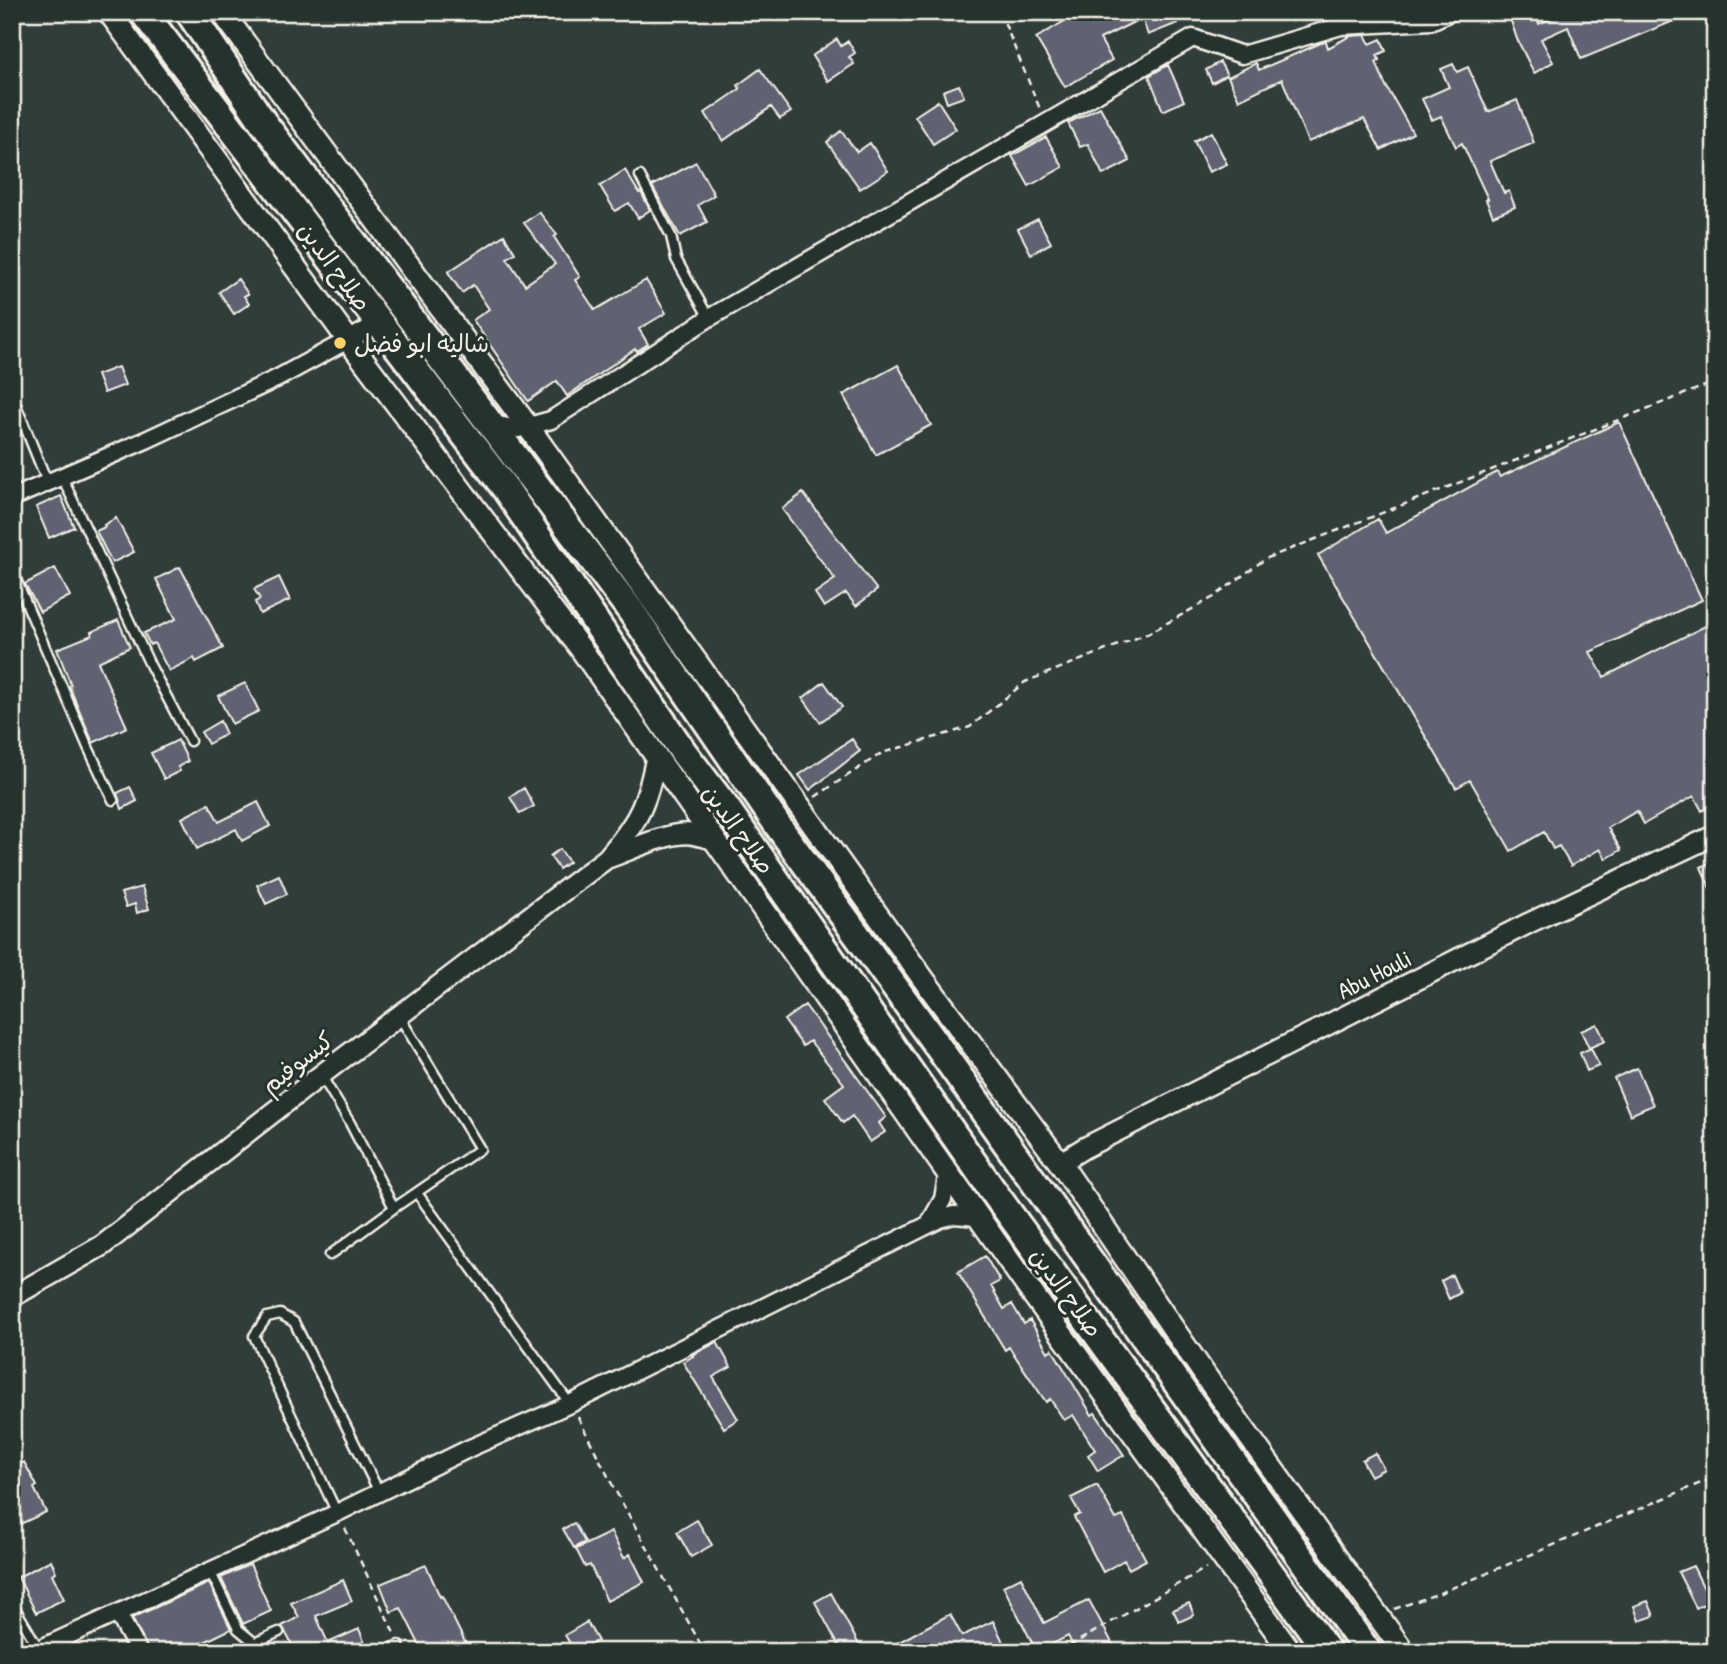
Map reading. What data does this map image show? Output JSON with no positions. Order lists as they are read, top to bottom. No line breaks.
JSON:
{"streets":{"highway":["صلاح الدين"],"street":["Abu Houli","كيسوفيم"]},"places":["شاليه ابو فضل"]}
